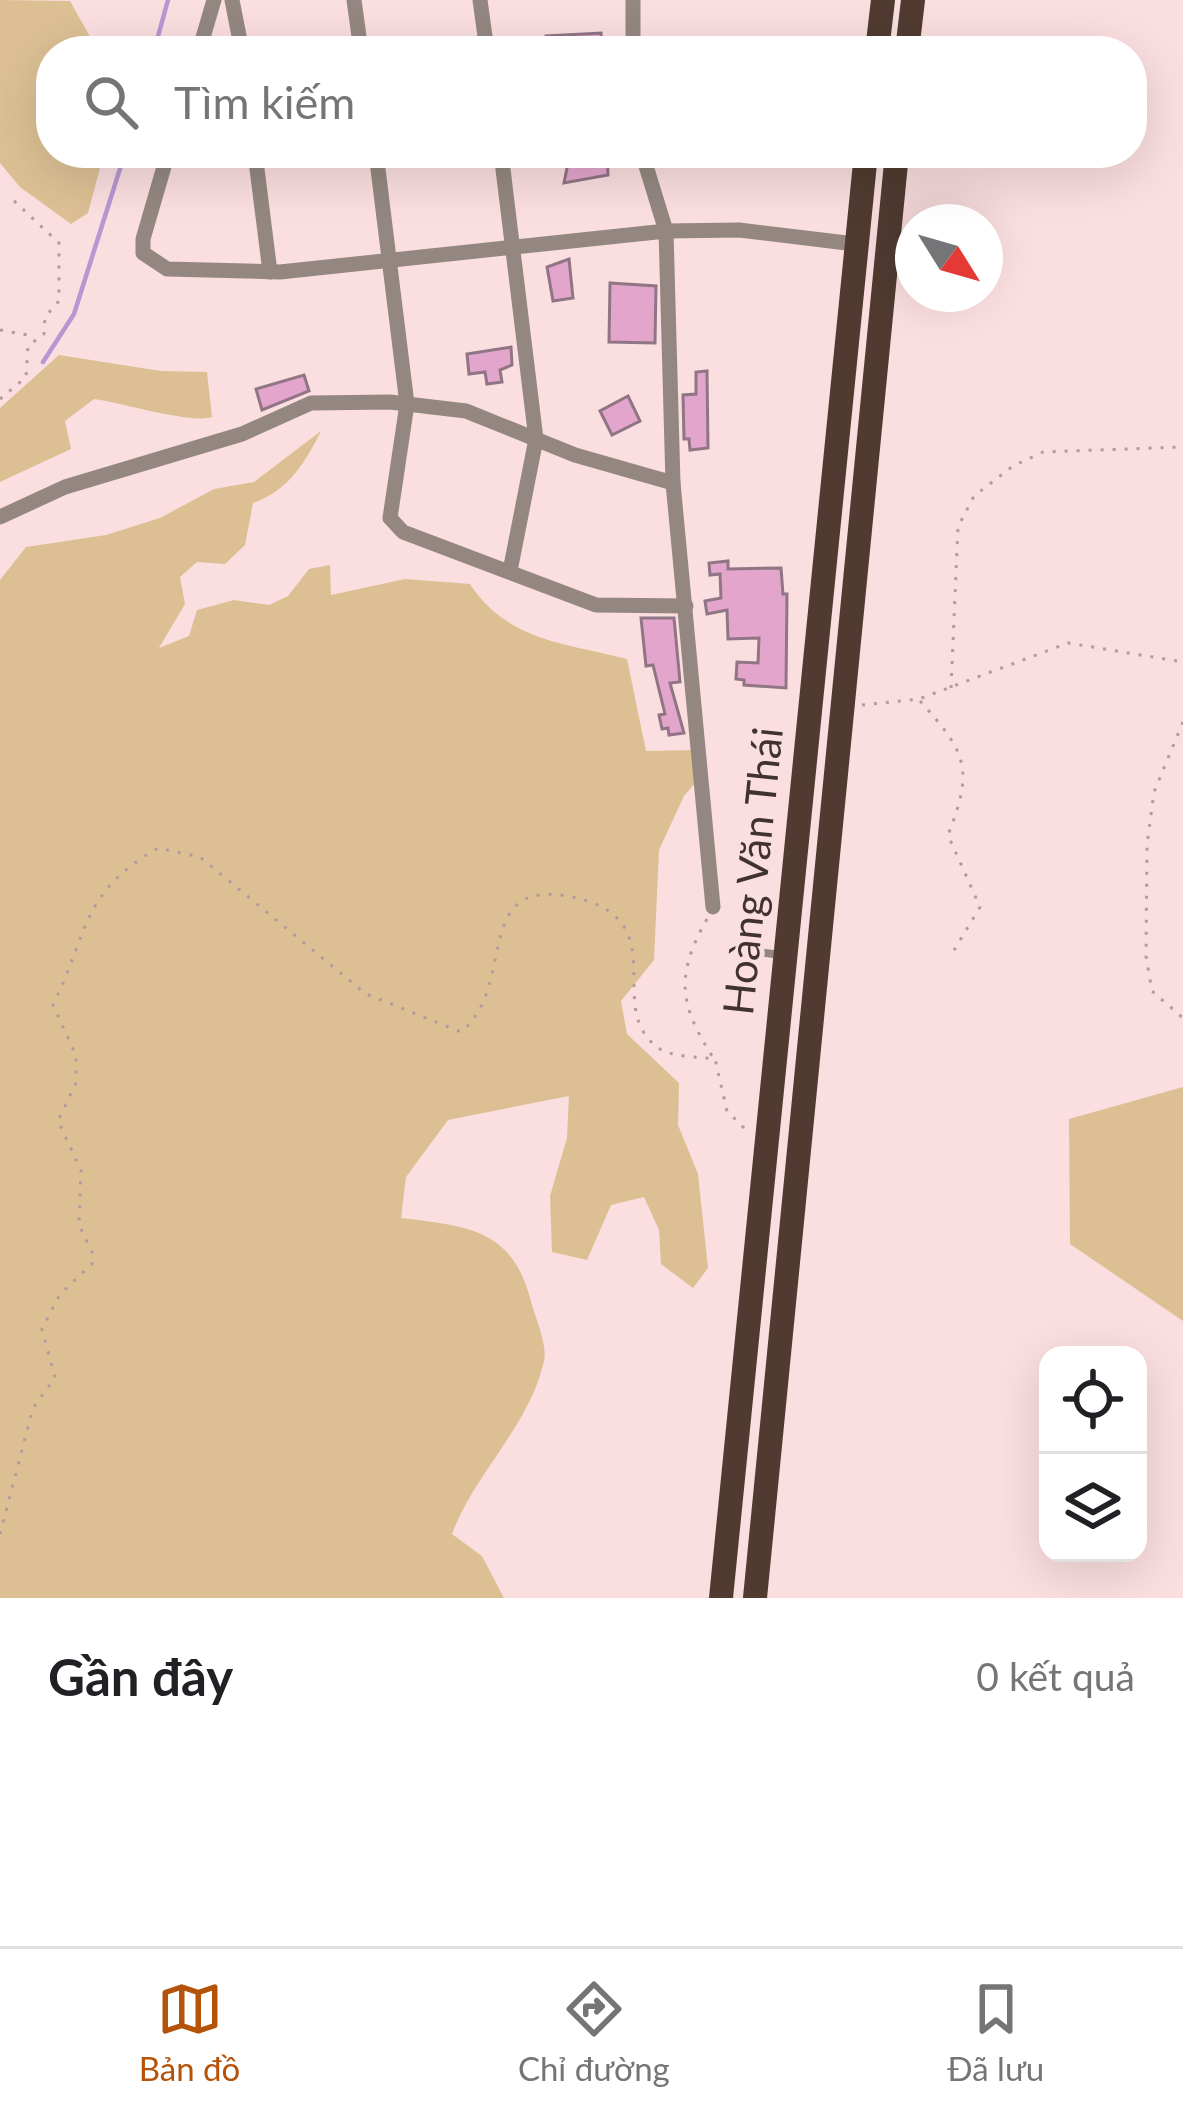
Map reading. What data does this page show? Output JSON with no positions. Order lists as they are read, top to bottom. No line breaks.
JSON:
{"streets":{"main road":["Hoàng Văn Thái"]},"north":"bottom right","page":{"search":"Tìm kiếm","heading":["Gần đây","0 kết quả"],"nav":["Bản đồ","Chỉ đường","Đã lưu"]}}
